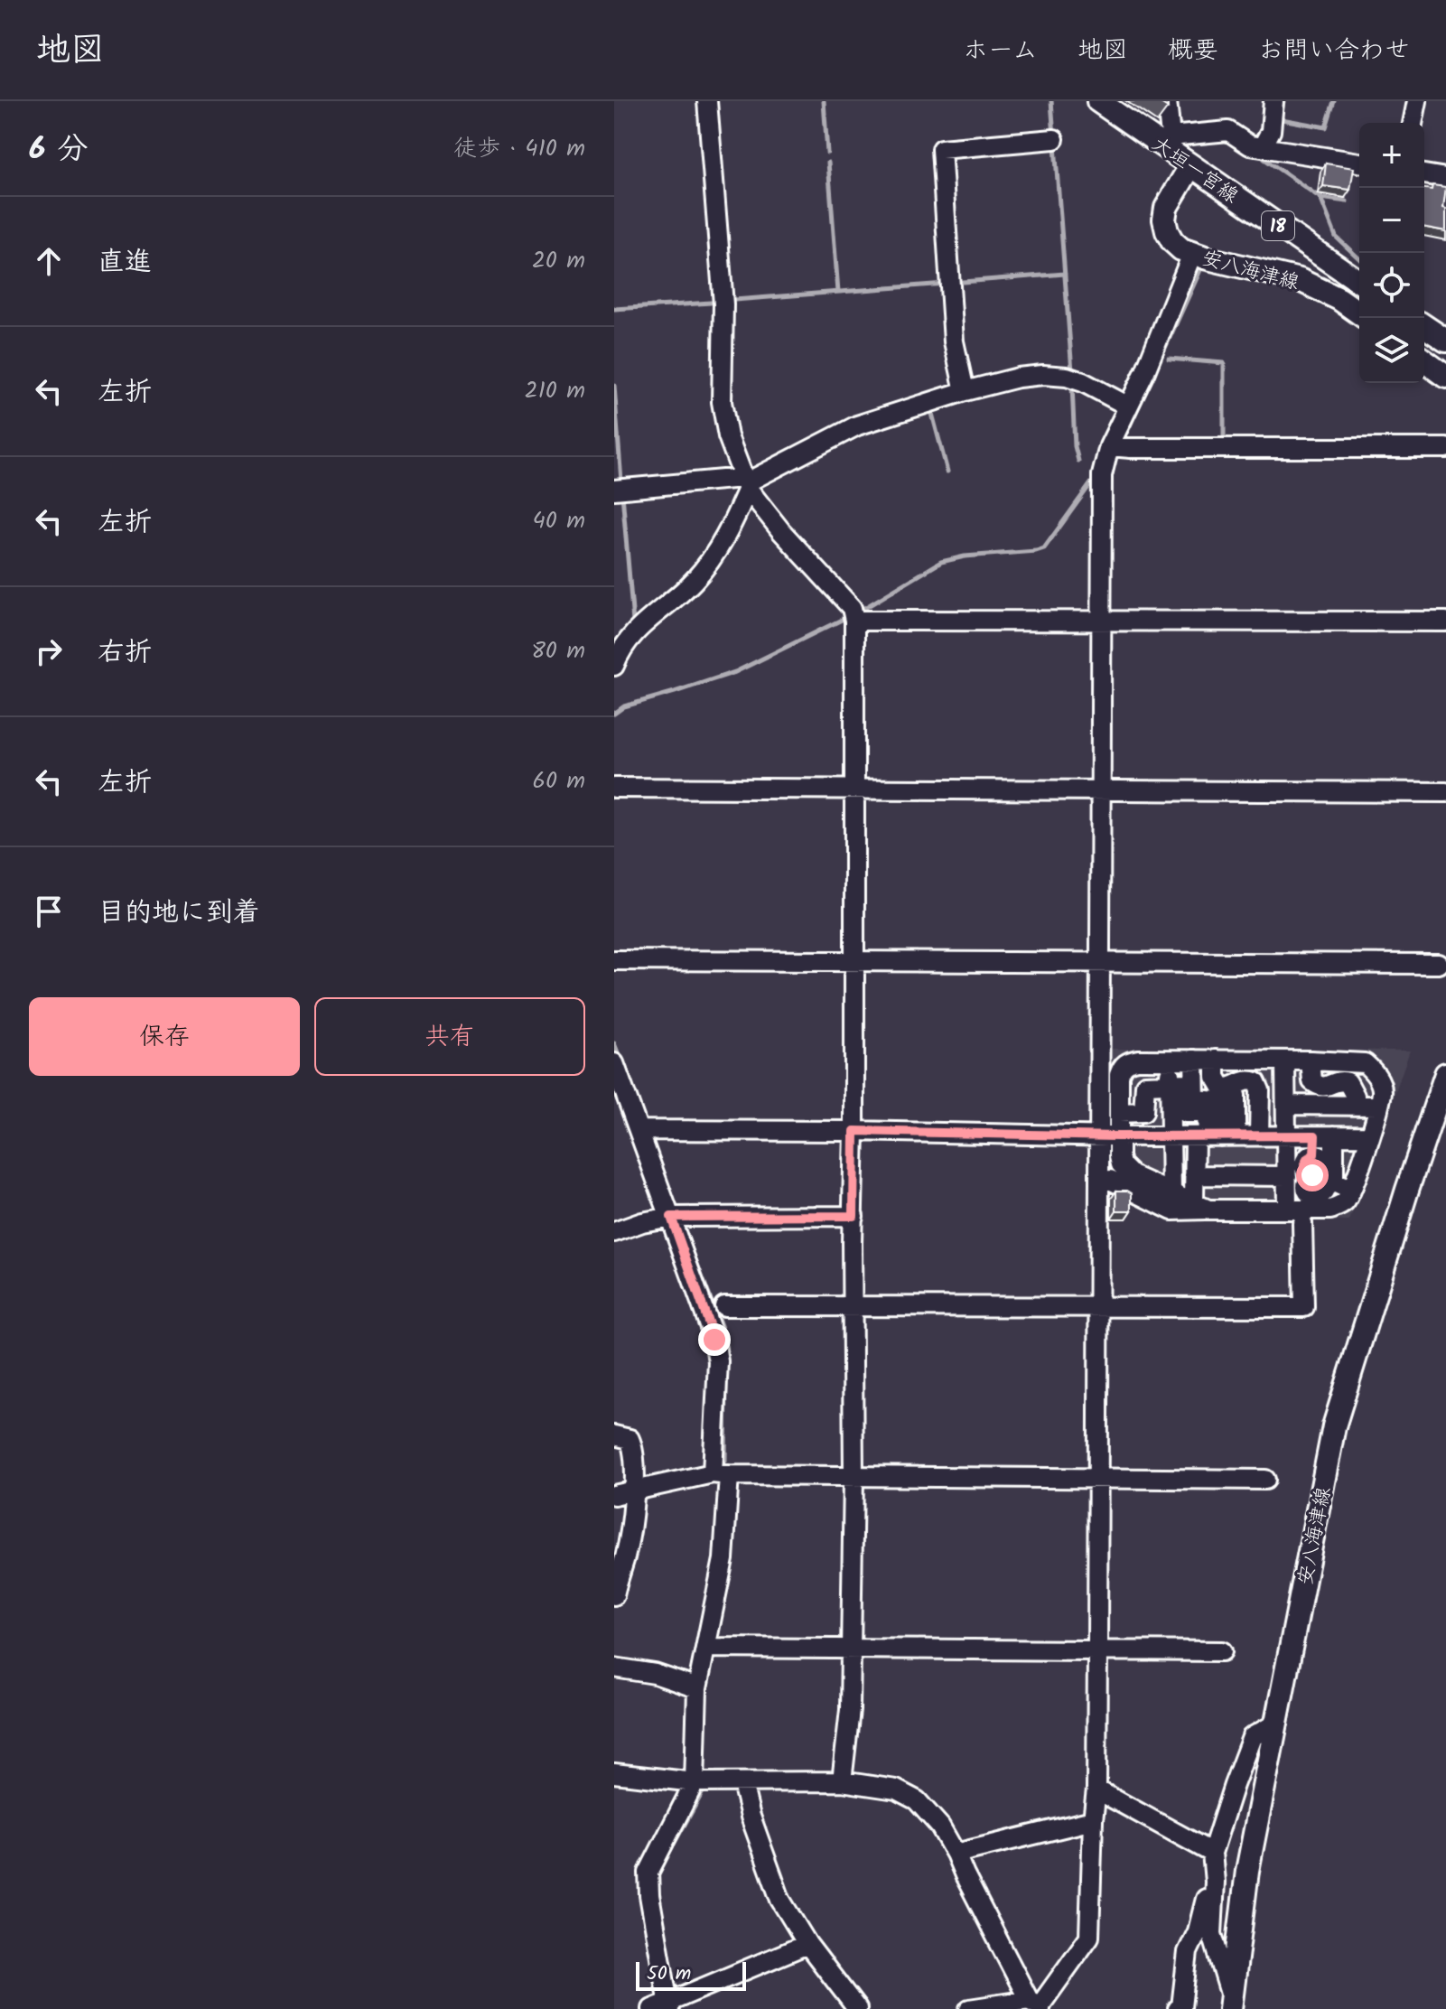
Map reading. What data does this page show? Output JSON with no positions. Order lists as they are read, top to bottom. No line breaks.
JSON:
{"streets":{"main road":["大垣一宮線","18","安八海津線"]},"crossings":[["大垣一宮線","安八海津線"]],"scale_bar":"50 m","page":{"header":"地図","nav":["ホーム","地図","概要","お問い合わせ"],"heading":["6 分","徒歩 · 410 m"],"map_buttons":["+","−"],"list":[["直進","20 m"],["左折","210 m"],["左折","40 m"],["右折","80 m"],["左折","60 m"],"目的地に到着"],"buttons":["保存","共有"],"scale":"50 m"}}
